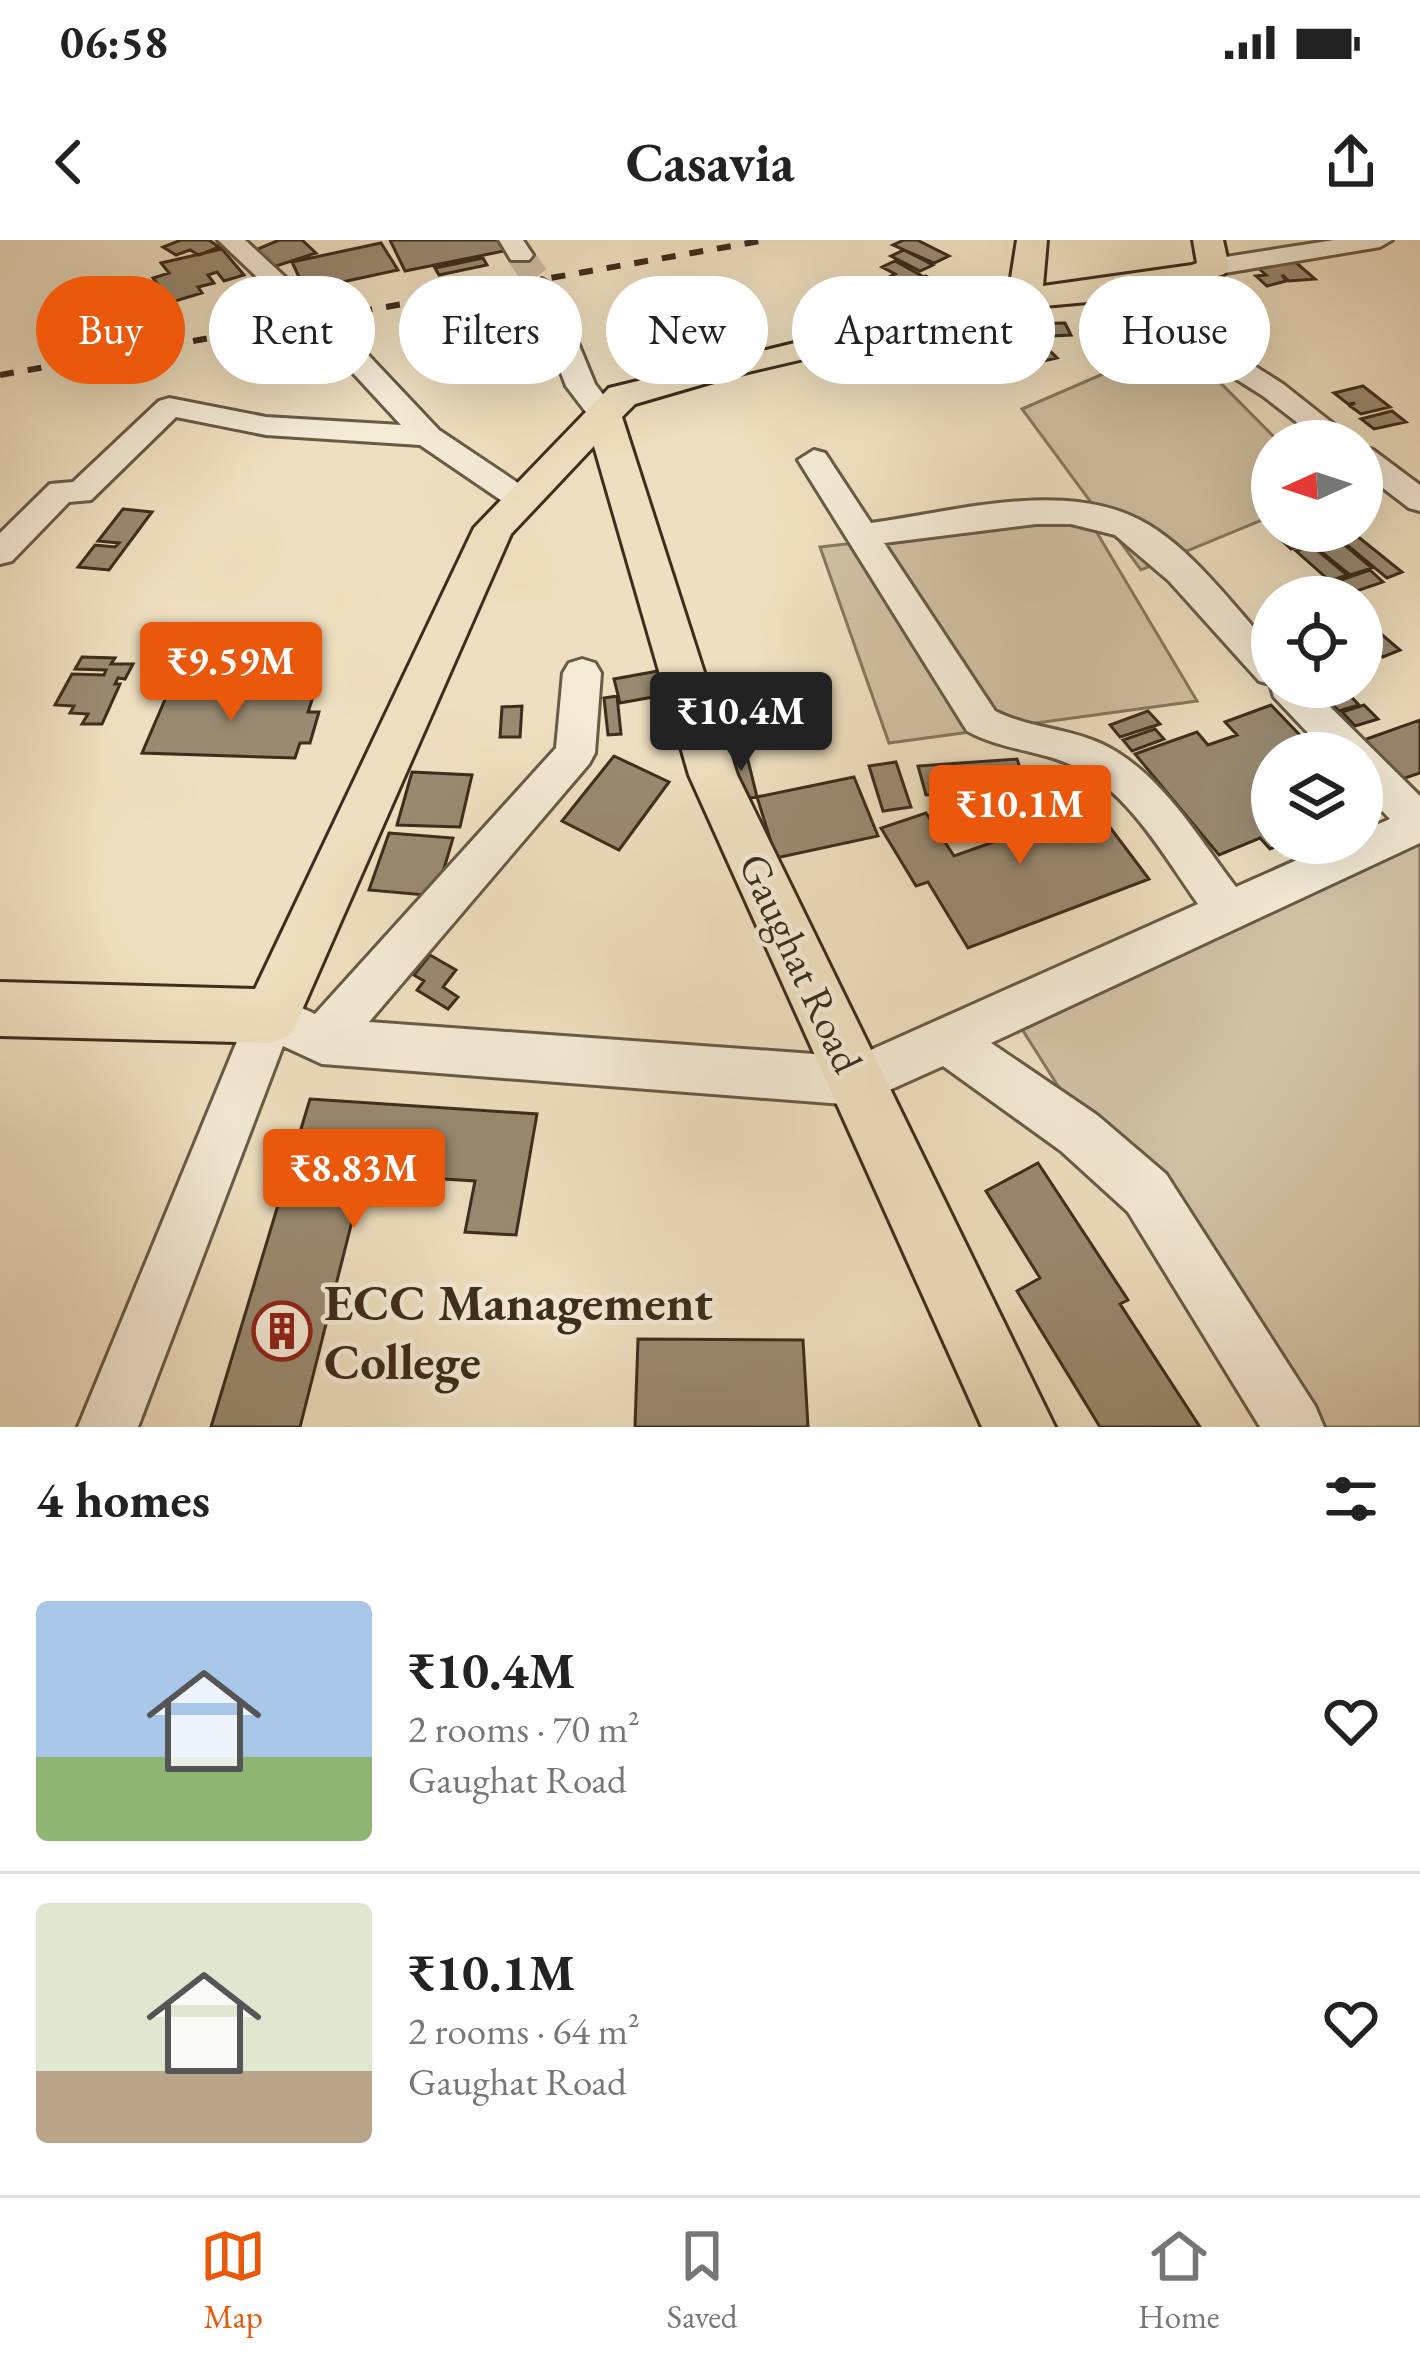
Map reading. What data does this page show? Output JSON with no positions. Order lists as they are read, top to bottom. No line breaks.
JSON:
{"streets":{"main road":["Gaughat Road"]},"places":{"building":["ECC Management College"]},"north":"left","page":{"status":"06:58","header":"Casavia","chip":["Buy","Rent","Filters","New","Apartment","House"],"price":["₹9.59M","₹10.4M","₹10.1M","₹8.83M"],"heading":"4 homes","list":[{"name":"₹10.4M","note":"2 rooms · 70 m² · Gaughat Road"},{"name":"₹10.1M","note":"2 rooms · 64 m² · Gaughat Road"}],"tabs":["Map","Saved","Home"]}}
